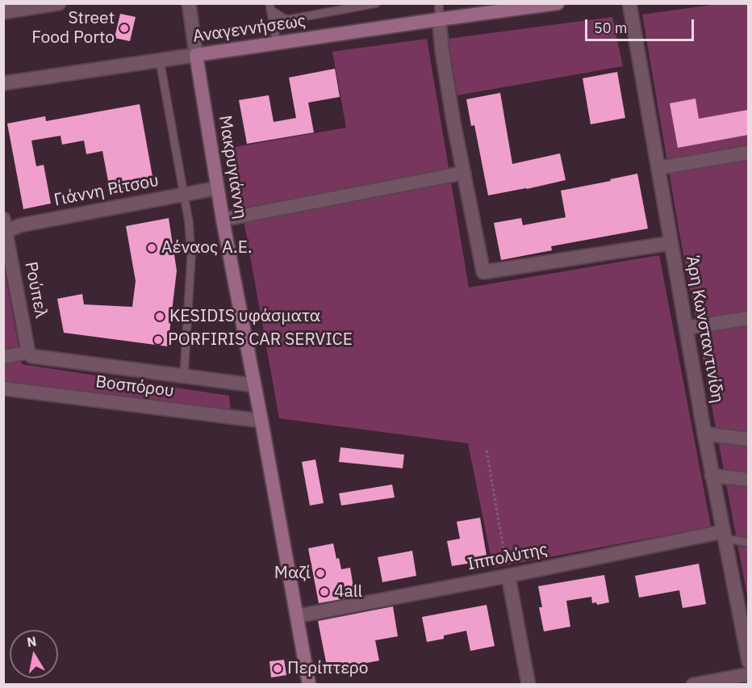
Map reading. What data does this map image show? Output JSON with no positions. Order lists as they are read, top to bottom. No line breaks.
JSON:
{"streets":{"main road":["Αναγεννήσεως","Μακρυγιάννη"],"street":["Γιάννη Ρίτσου","Ρούπελ","Άρη Κωνσταντινίδη","Βοσπόρου","Ιππολύτης"]},"crossings":[["Αναγεννήσεως","Μακρυγιάννη"],["Μακρυγιάννη","Γιάννη Ρίτσου"],["Μακρυγιάννη","Βοσπόρου"],["Μακρυγιάννη","Ιππολύτης"],["Γιάννη Ρίτσου","Ρούπελ"],["Ρούπελ","Βοσπόρου"],["Άρη Κωνσταντινίδη","Ιππολύτης"]],"places":["Street Food Porto","Αέναος Α.Ε.","KESIDIS υφάσματα","PORFIRIS CAR SERVICE","Μαζί","4all","Περίπτερο"],"scale_bar":"50 m","north":"top"}
